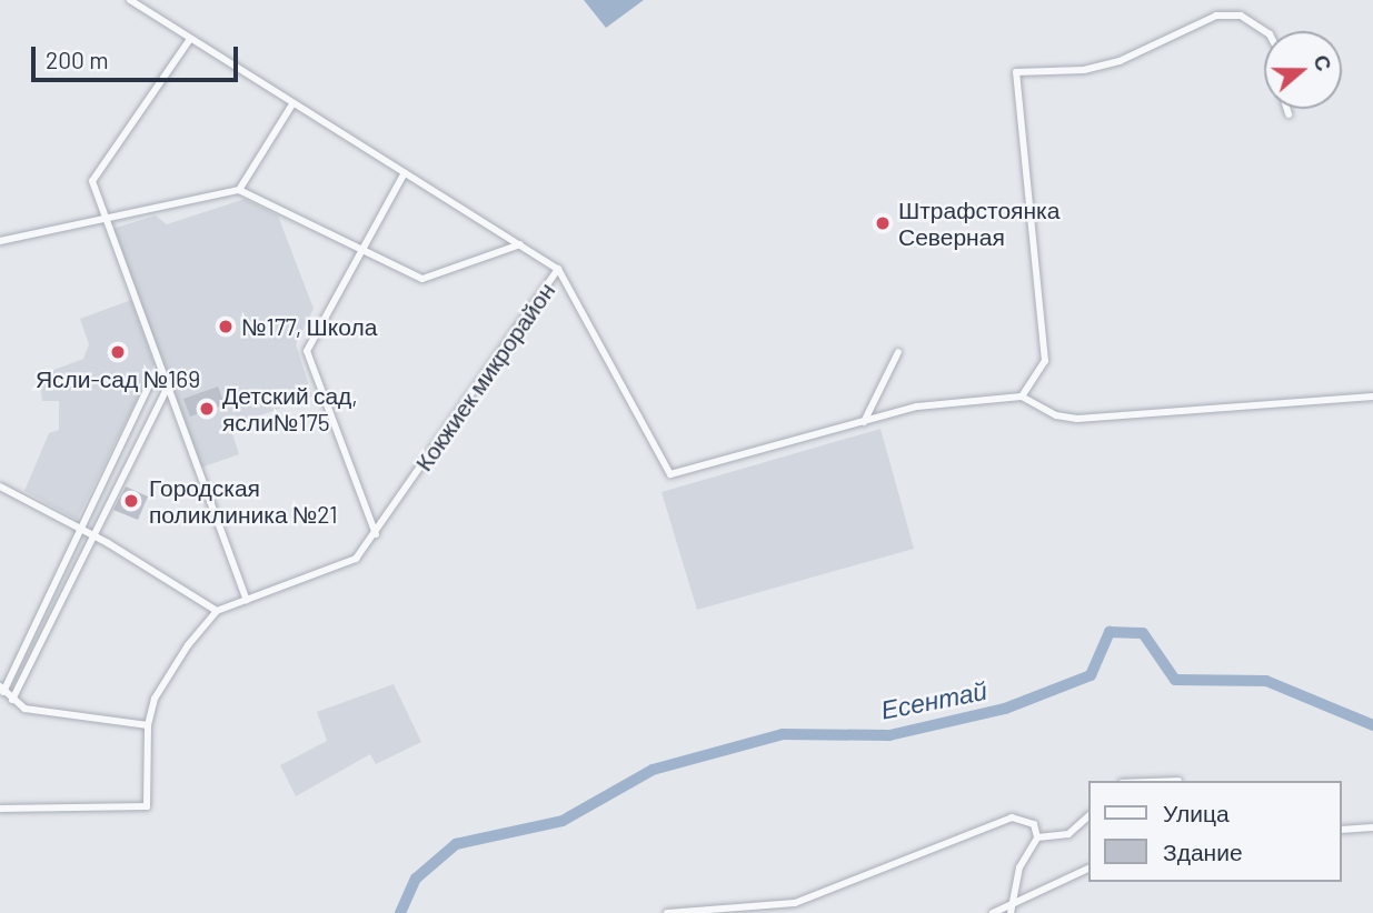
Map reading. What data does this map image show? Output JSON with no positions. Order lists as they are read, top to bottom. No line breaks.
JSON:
{"streets":{"street":["Кокжиек микрорайон"]},"water":["Есентай"],"places":["Штрафстоянка Северная","№177, Школа","Ясли-сад №169","Детский сад, ясли№175","Городская поликлиника №21"],"legend":["Улица","Здание"],"scale_bar":"200 m","north":"right"}
